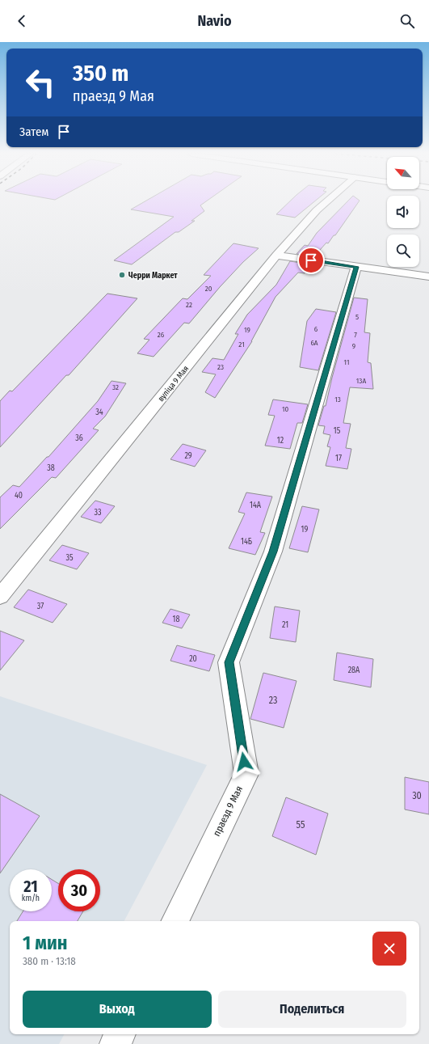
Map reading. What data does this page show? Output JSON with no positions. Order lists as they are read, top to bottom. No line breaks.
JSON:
{"streets":{"street":["вуліца 9 Мая","праезд 9 Мая"]},"places":["Черри Маркет"],"house_numbers":["20","22","5","6","19","26","7","6А","21","9","11","23","13А","32","13","10","34","15","36","12","29","17","38","40","14А","33","19","14Б","35","37","18","21","20","28А","23","30","55"],"north":"top left","page":{"header":"Navio","turn":["350 m","праезд 9 Мая"],"then":"Затем","speed":"21 km/h","limit":"30","heading":["1 мин","380 m · 13:18"],"buttons":["Выход","Поделиться"]}}
